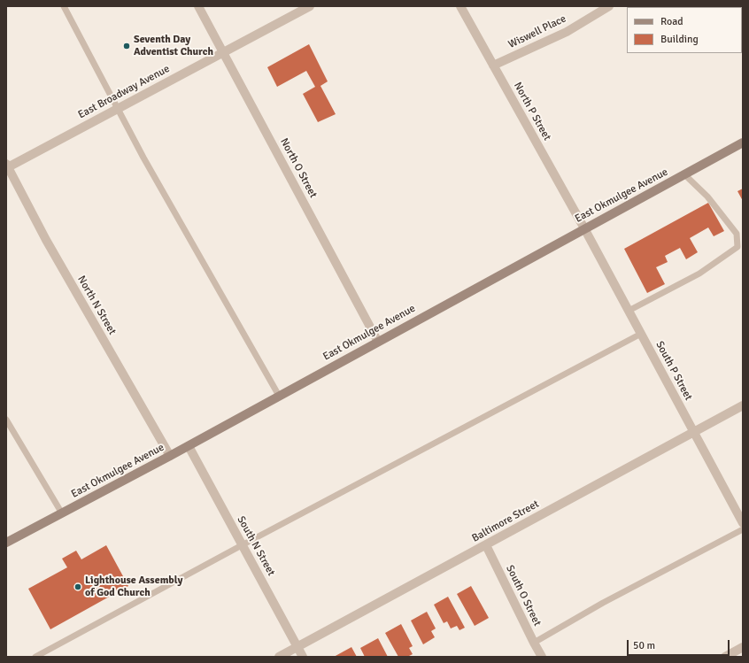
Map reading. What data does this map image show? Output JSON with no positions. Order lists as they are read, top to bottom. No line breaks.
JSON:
{"streets":{"main road":["East Okmulgee Avenue"],"street":["Wiswell Place","East Broadway Avenue","North P Street","North O Street","North N Street","South P Street","Baltimore Street","South N Street","South O Street"]},"crossings":[["Wiswell Place","North P Street"],["East Broadway Avenue","North O Street"],["East Broadway Avenue","North N Street"],["North P Street","East Okmulgee Avenue"],["North P Street","South P Street"],["North O Street","East Okmulgee Avenue"],["East Okmulgee Avenue","North N Street"],["East Okmulgee Avenue","South P Street"],["East Okmulgee Avenue","South N Street"],["South P Street","Baltimore Street"],["Baltimore Street","South N Street"],["Baltimore Street","South O Street"]],"places":["Seventh Day Adventist Church","Lighthouse Assembly of God Church"],"legend":["Road","Building"],"scale_bar":"50 m"}
